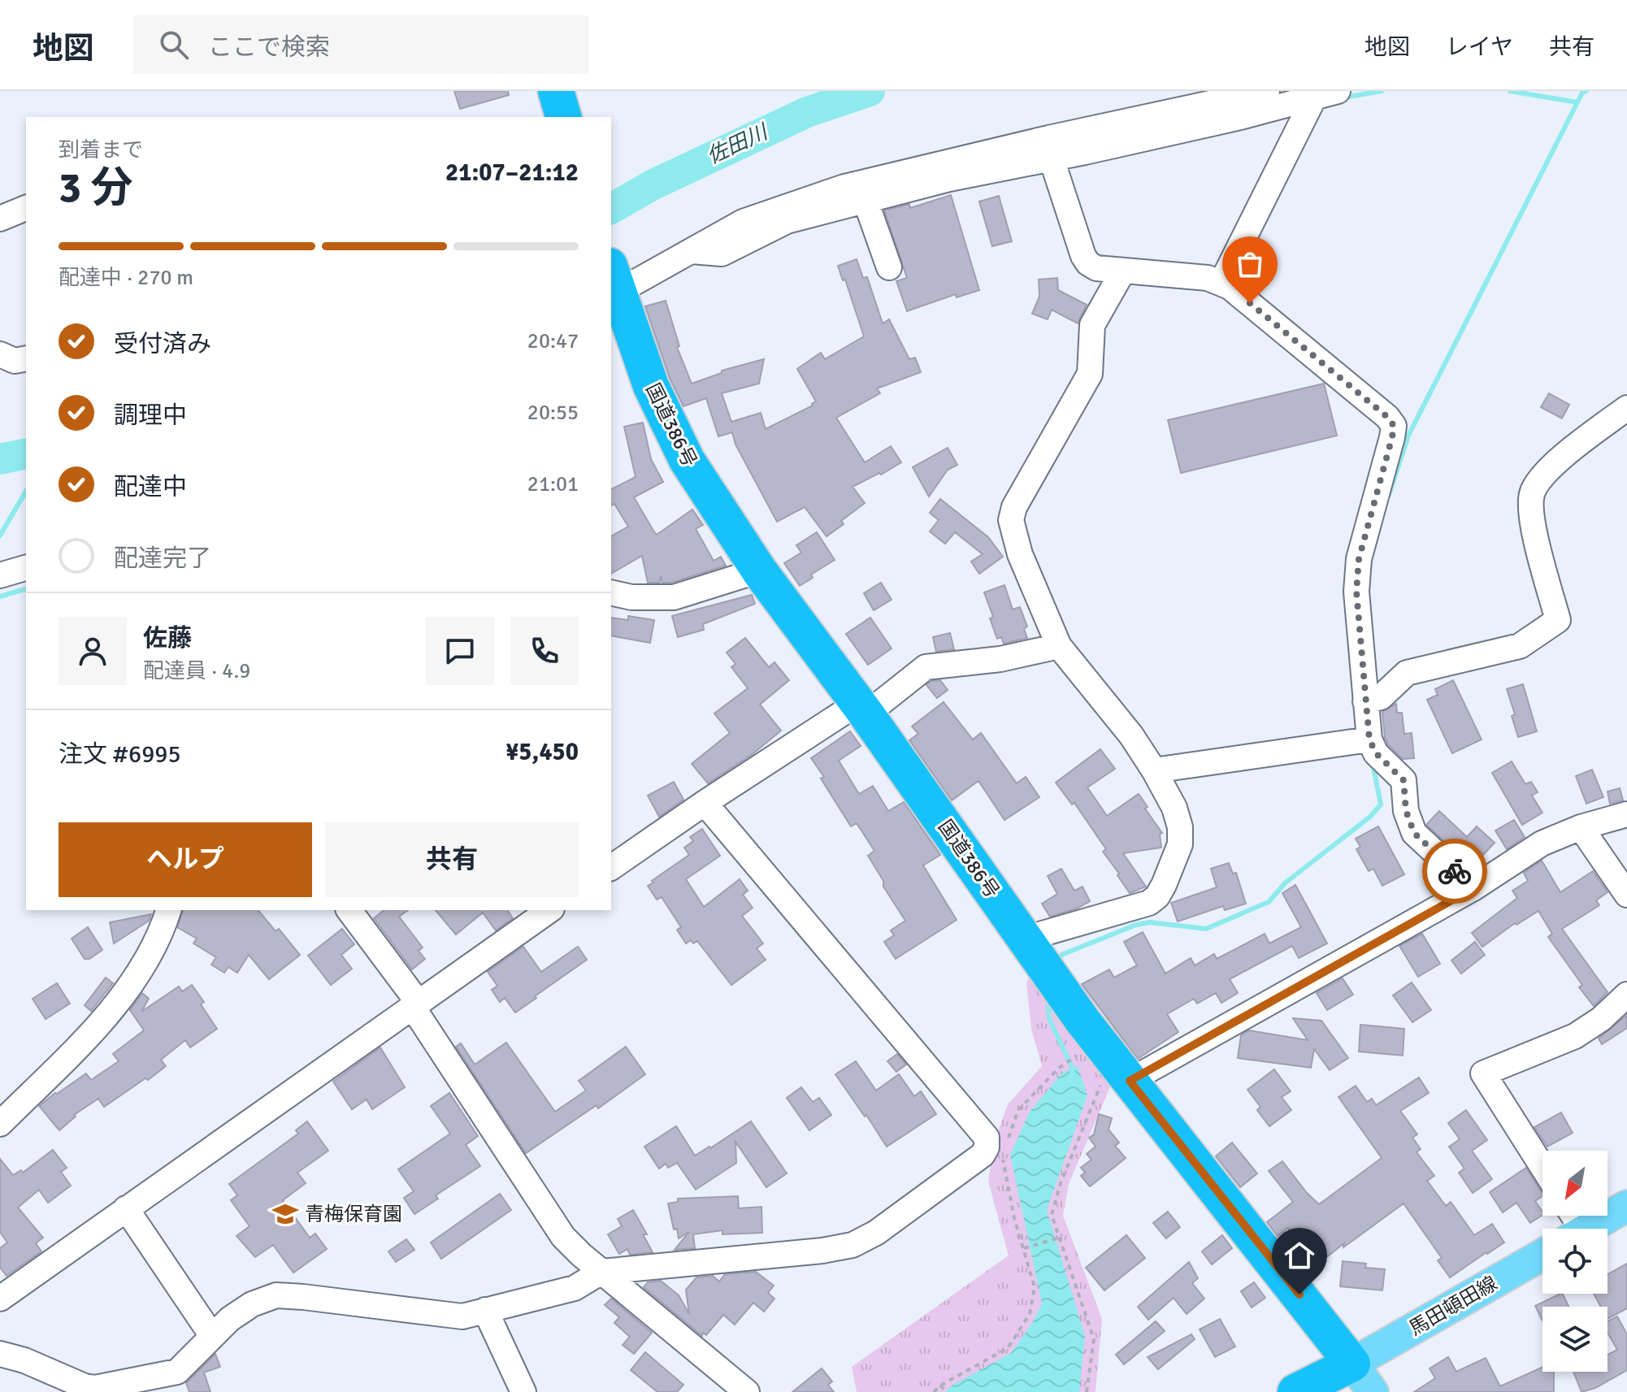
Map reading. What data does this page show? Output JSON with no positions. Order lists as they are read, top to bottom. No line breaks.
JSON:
{"streets":{"highway":["国道386号"],"main road":["馬田頓田線"]},"crossings":[["国道386号","馬田頓田線"]],"water":["佐田川"],"places":{"school or university":["青梅保育園"]},"north":"bottom left","page":{"header":"地図","search":"ここで検索","nav":["地図","レイヤ","共有"],"heading":["3 分","到着まで","21:07–21:12"],"panel":["佐藤","配達員 · 4.9","注文 #6995","¥5,450"],"bar":"配達中 · 270 m","list":[["受付済み","20:47"],["調理中","20:55"],["配達中","21:01"],"配達完了"],"buttons":["ヘルプ","共有"]}}
